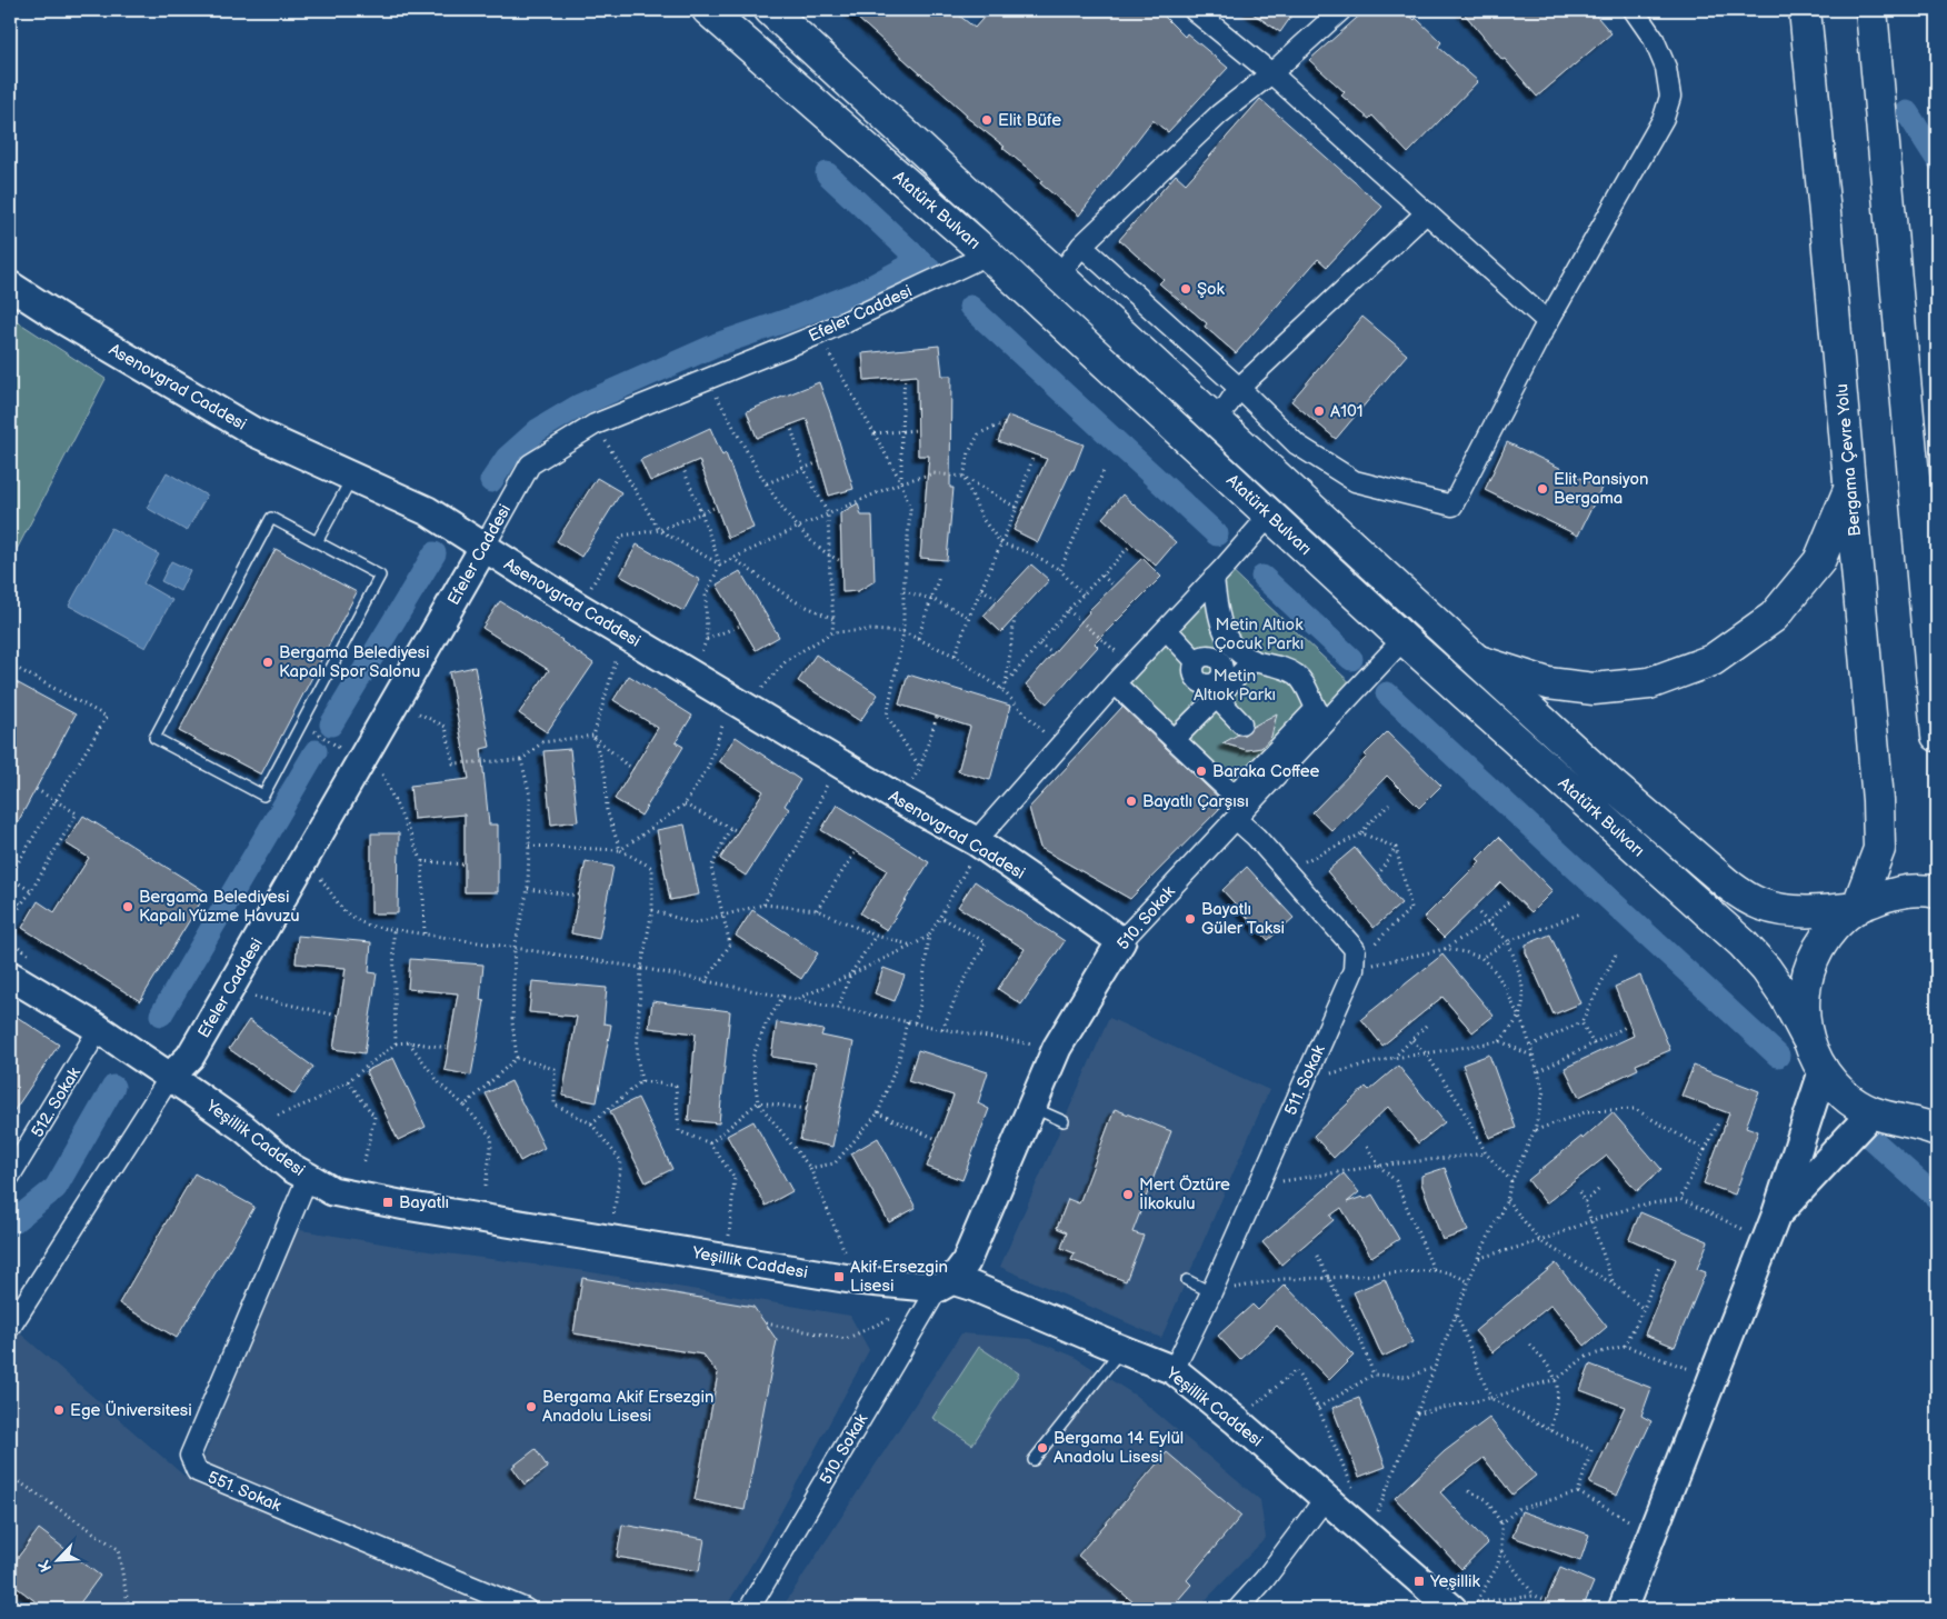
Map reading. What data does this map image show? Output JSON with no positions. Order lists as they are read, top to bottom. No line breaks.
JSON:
{"streets":{"main road":["Atatürk Bulvarı","Efeler Caddesi","Asenovgrad Caddesi","Bergama Çevre Yolu","510. Sokak","Yeşillik Caddesi"],"street":["511. Sokak","512. Sokak","551. Sokak"]},"crossings":[["Atatürk Bulvarı","Efeler Caddesi"],["Atatürk Bulvarı","Bergama Çevre Yolu"],["Atatürk Bulvarı","510. Sokak"],["Efeler Caddesi","Asenovgrad Caddesi"],["Efeler Caddesi","Yeşillik Caddesi"],["Asenovgrad Caddesi","510. Sokak"],["510. Sokak","Yeşillik Caddesi"],["511. Sokak","Yeşillik Caddesi"],["512. Sokak","Yeşillik Caddesi"],["Yeşillik Caddesi","551. Sokak"]],"parks":["Metin Altıok Çocuk Parkı","Metin Altıok Parkı"],"places":{"other":["Elit Büfe","Şok","A101","Elit Pansiyon Bergama","Bergama Belediyesi Kapalı Spor Salonu","Baraka Coffee","Bayatlı Çarşısı","Bergama Belediyesi Kapalı Yüzme Havuzu","Bayatlı Güler Taksi","Mert Öztüre İlkokulu","Bergama Akif Ersezgin Anadolu Lisesi","Ege Üniversitesi","Bergama 14 Eylül Anadolu Lisesi"],"transit":["Bayatlı","Akif Ersezgin Lisesi","Yeşillik"]},"north":"bottom left"}
